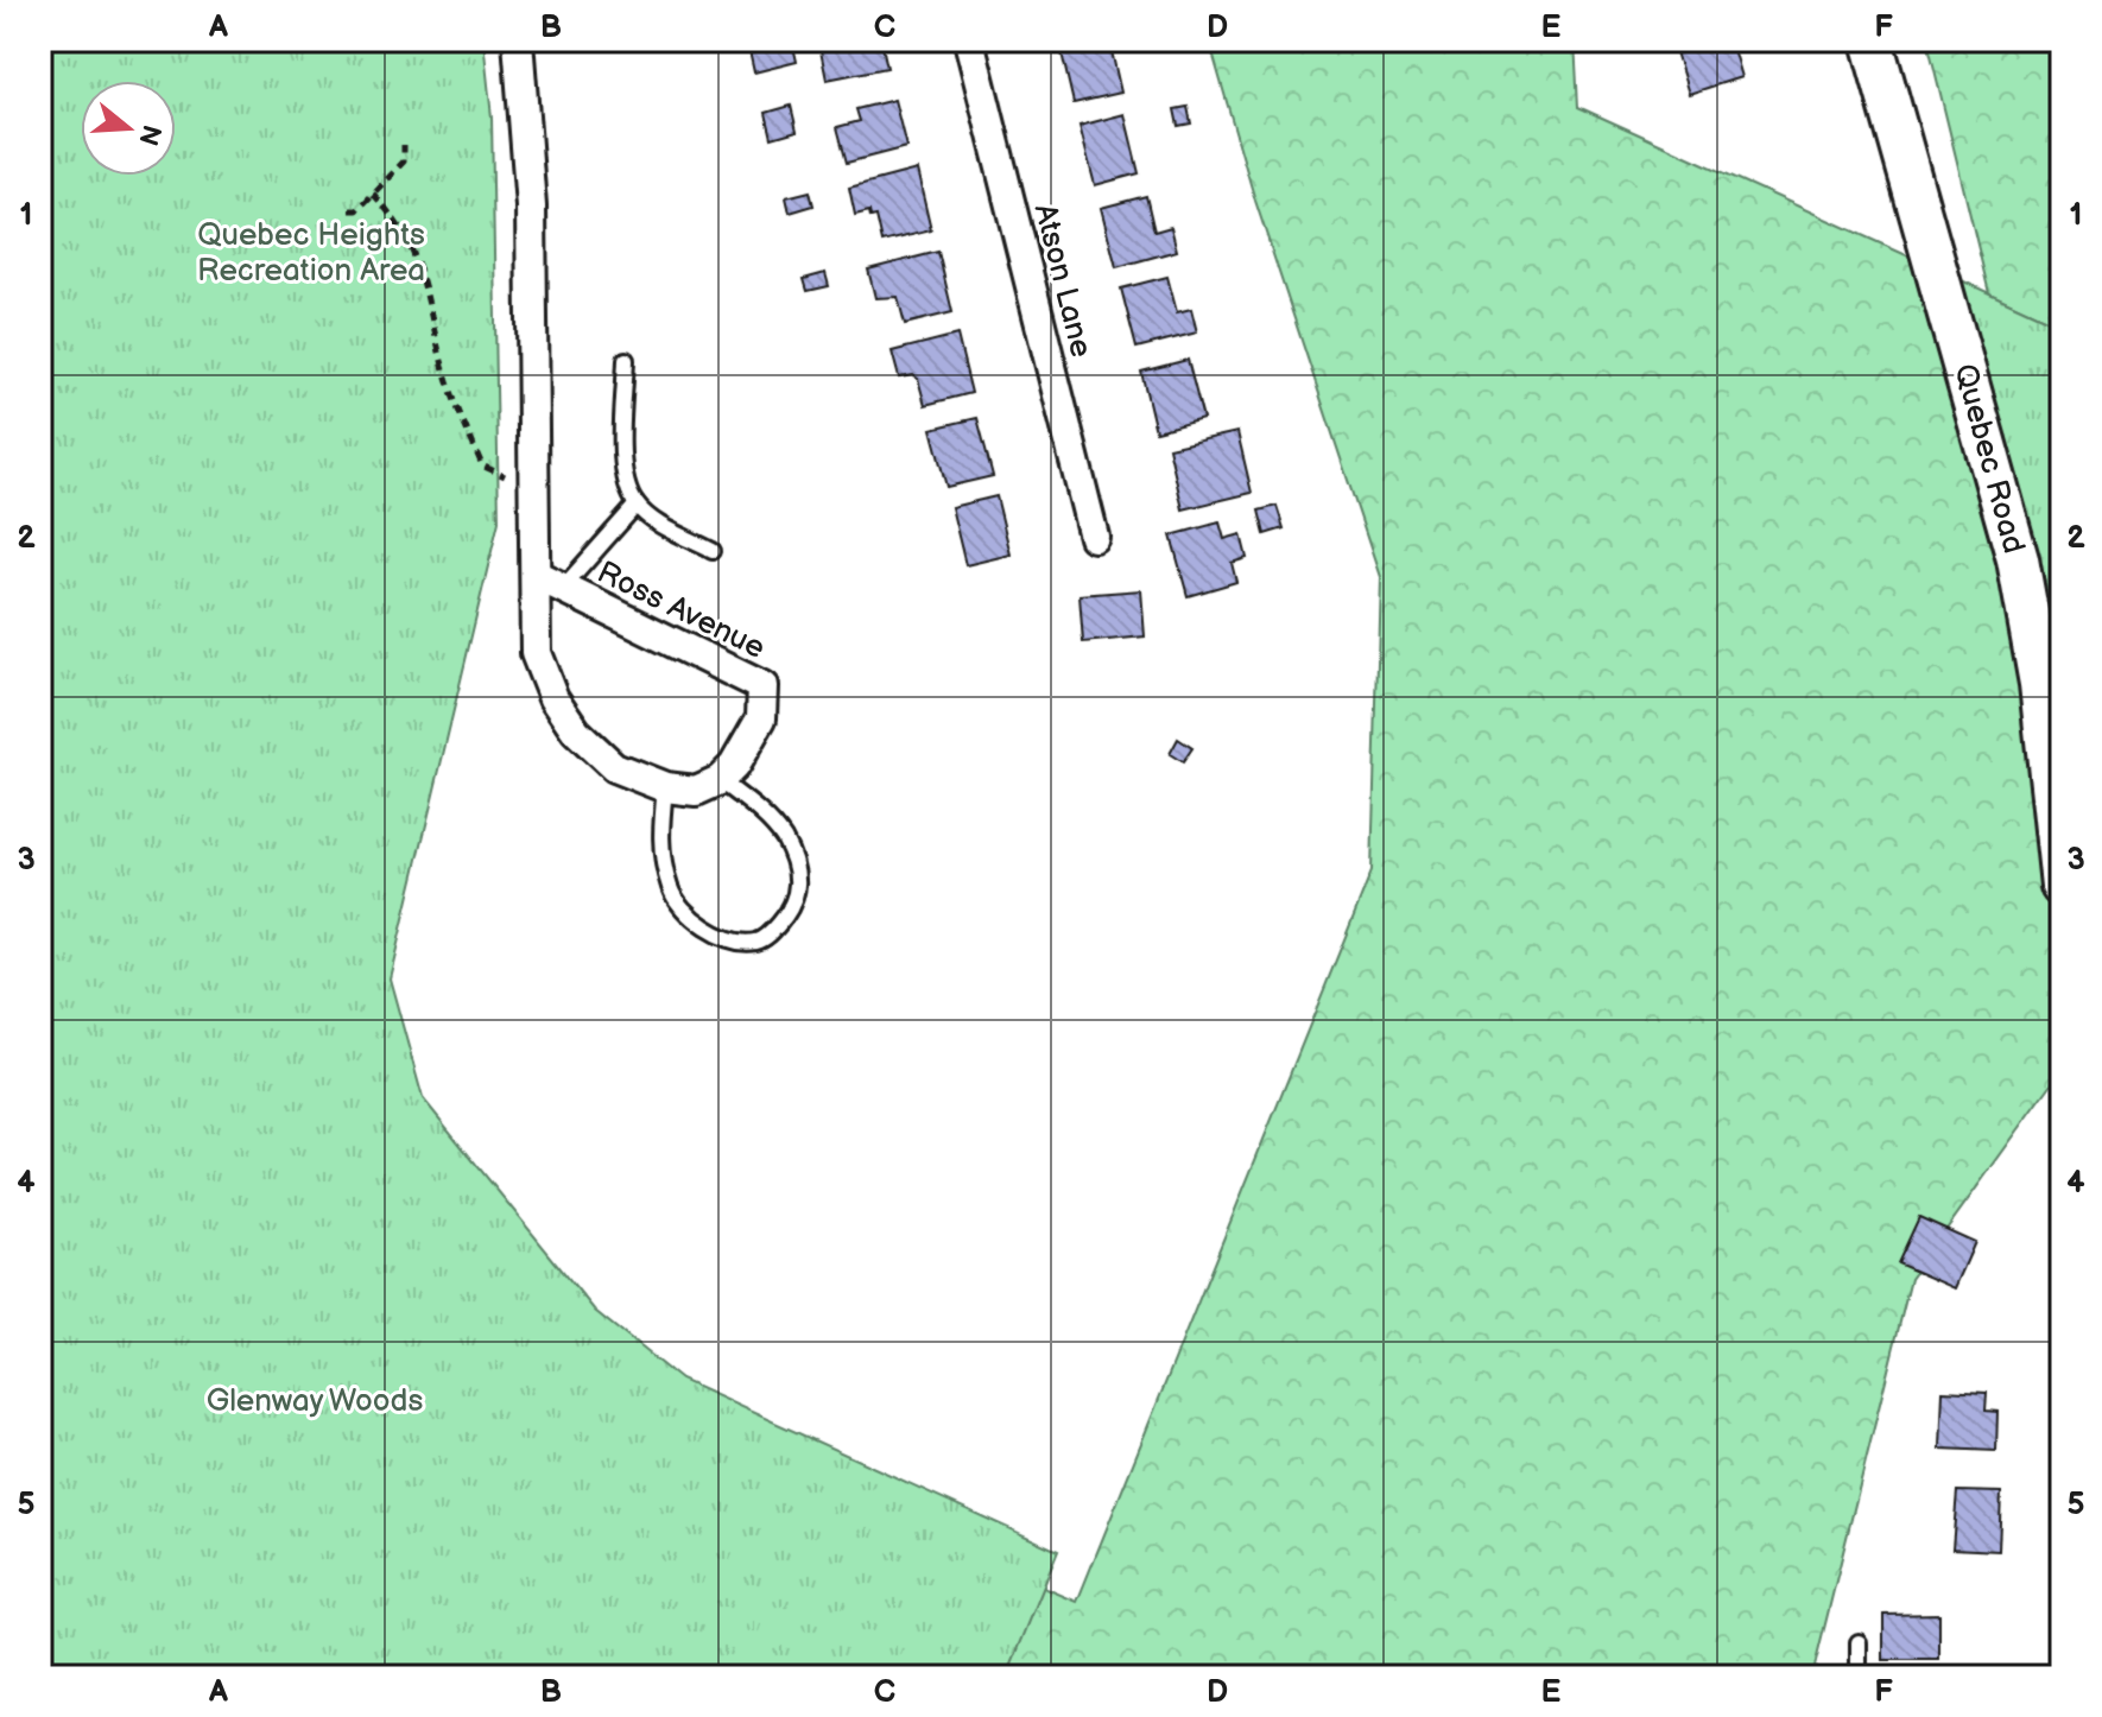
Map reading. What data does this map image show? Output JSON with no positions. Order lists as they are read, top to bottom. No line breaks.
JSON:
{"streets":{"street":["Atson Lane","Quebec Road","Ross Avenue"]},"parks":["Quebec Heights Recreation Area","Glenway Woods"],"north":"right","grid":{"columns":["A","B","C","D","E","F"],"rows":["1","2","3","4","5"]}}
